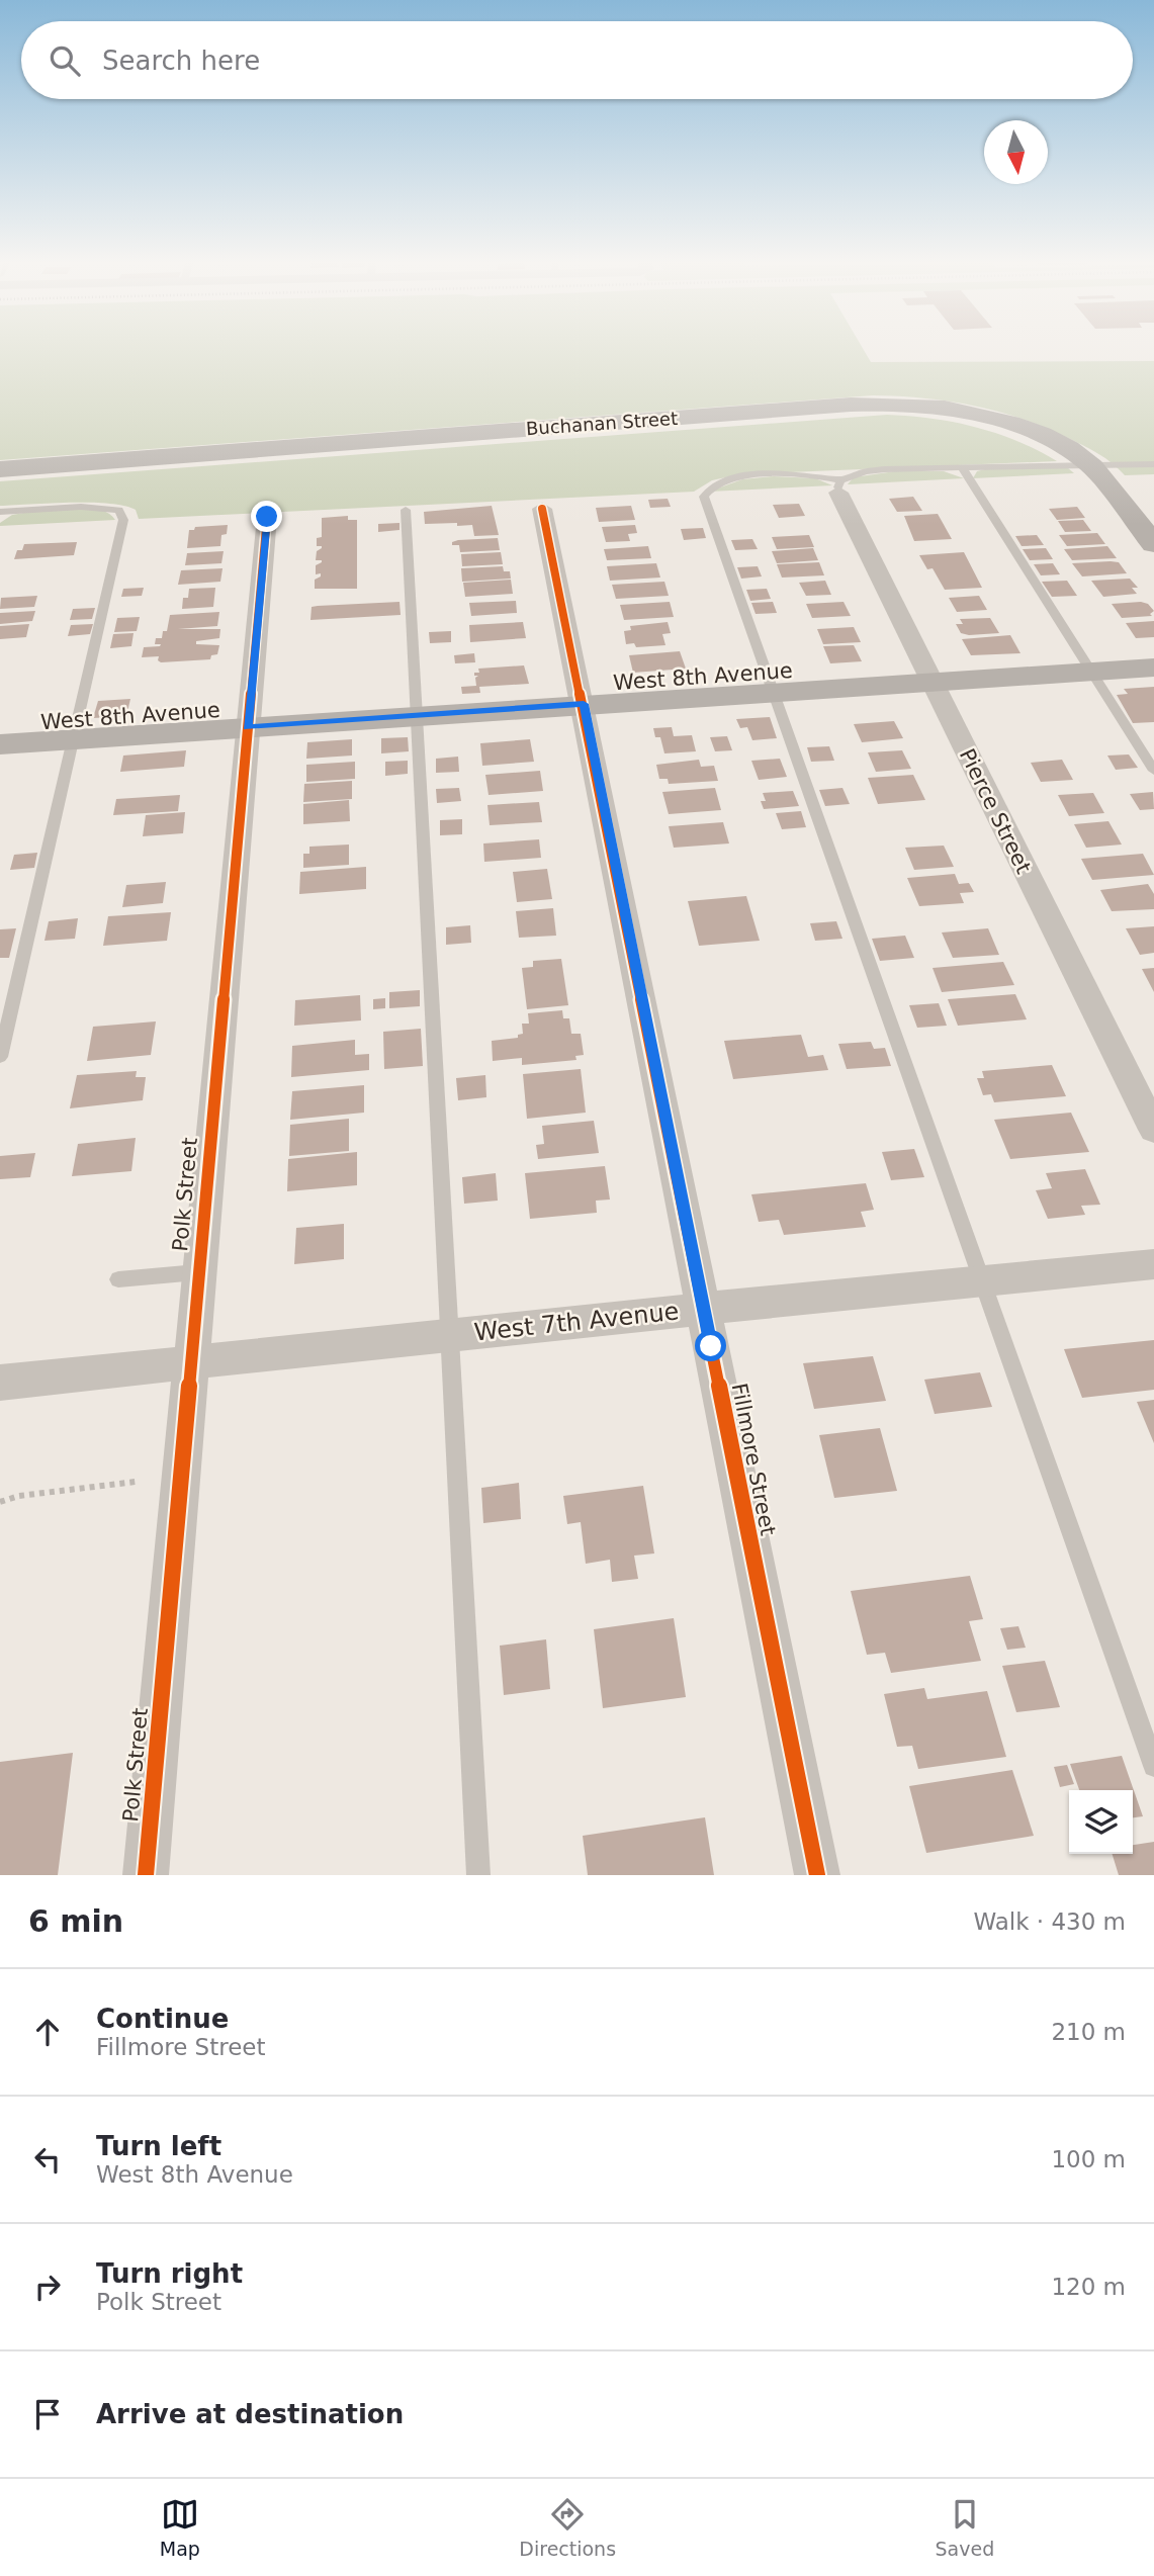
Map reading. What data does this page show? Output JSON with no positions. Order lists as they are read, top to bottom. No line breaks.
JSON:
{"streets":{"street":["Buchanan Street","West 8th Avenue","Pierce Street","Polk Street","West 7th Avenue","Fillmore Street"]},"crossings":[["West 8th Avenue","Pierce Street"],["West 8th Avenue","Polk Street"],["West 8th Avenue","Fillmore Street"],["Polk Street","West 7th Avenue"],["West 7th Avenue","Fillmore Street"]],"north":"bottom","page":{"search":"Search here","heading":["6 min","Walk · 430 m"],"list":[["Continue","Fillmore Street","210 m"],["Turn left","West 8th Avenue","100 m"],["Turn right","Polk Street","120 m"],"Arrive at destination"],"nav":["Map","Directions","Saved"]}}
